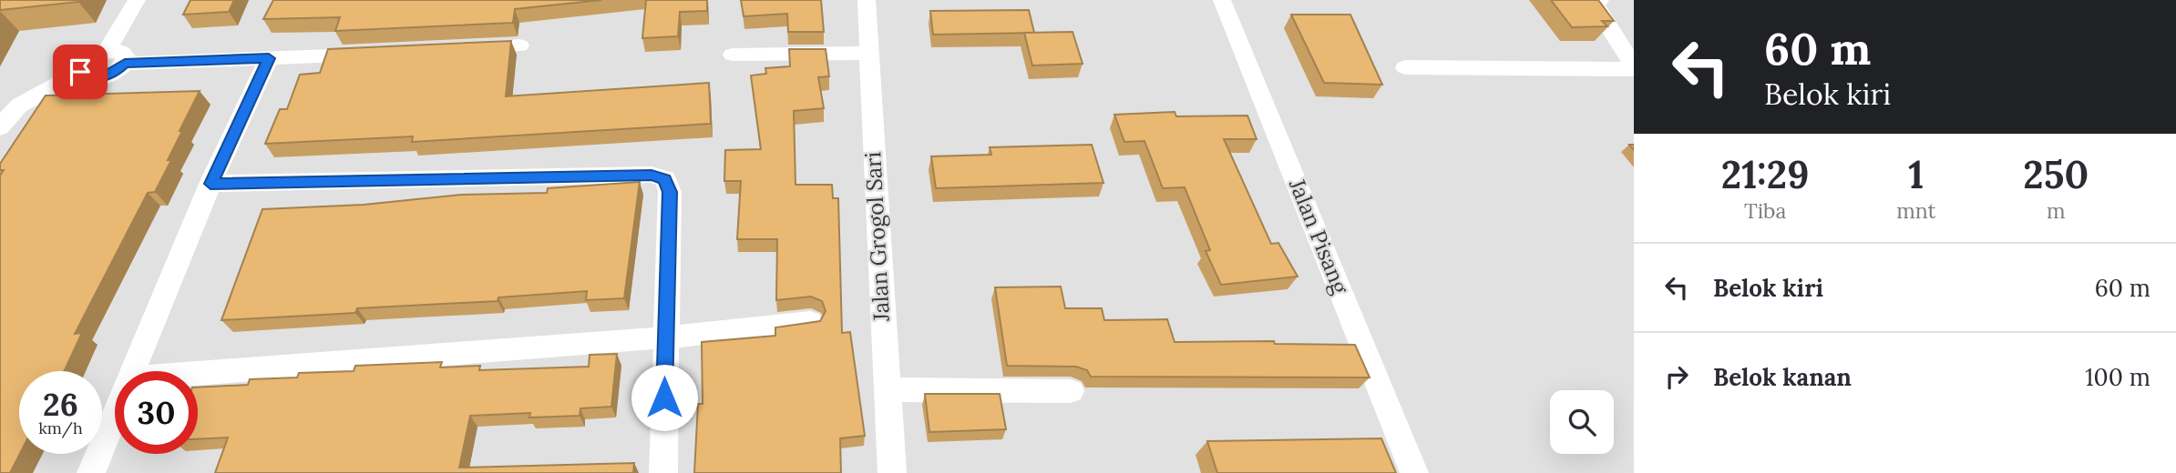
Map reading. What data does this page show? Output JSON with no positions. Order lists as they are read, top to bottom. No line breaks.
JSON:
{"streets":{"street":["Jalan Grogol Sari","Jalan Pisang"]},"page":{"turn":["60 m","Belok kiri"],"eta":["21:29","Tiba","1","mnt","250","m"],"list":[{"name":"Belok kiri","value":"60 m"},{"name":"Belok kanan","value":"100 m"}],"speed":"26 km/h","limit":"30"}}
